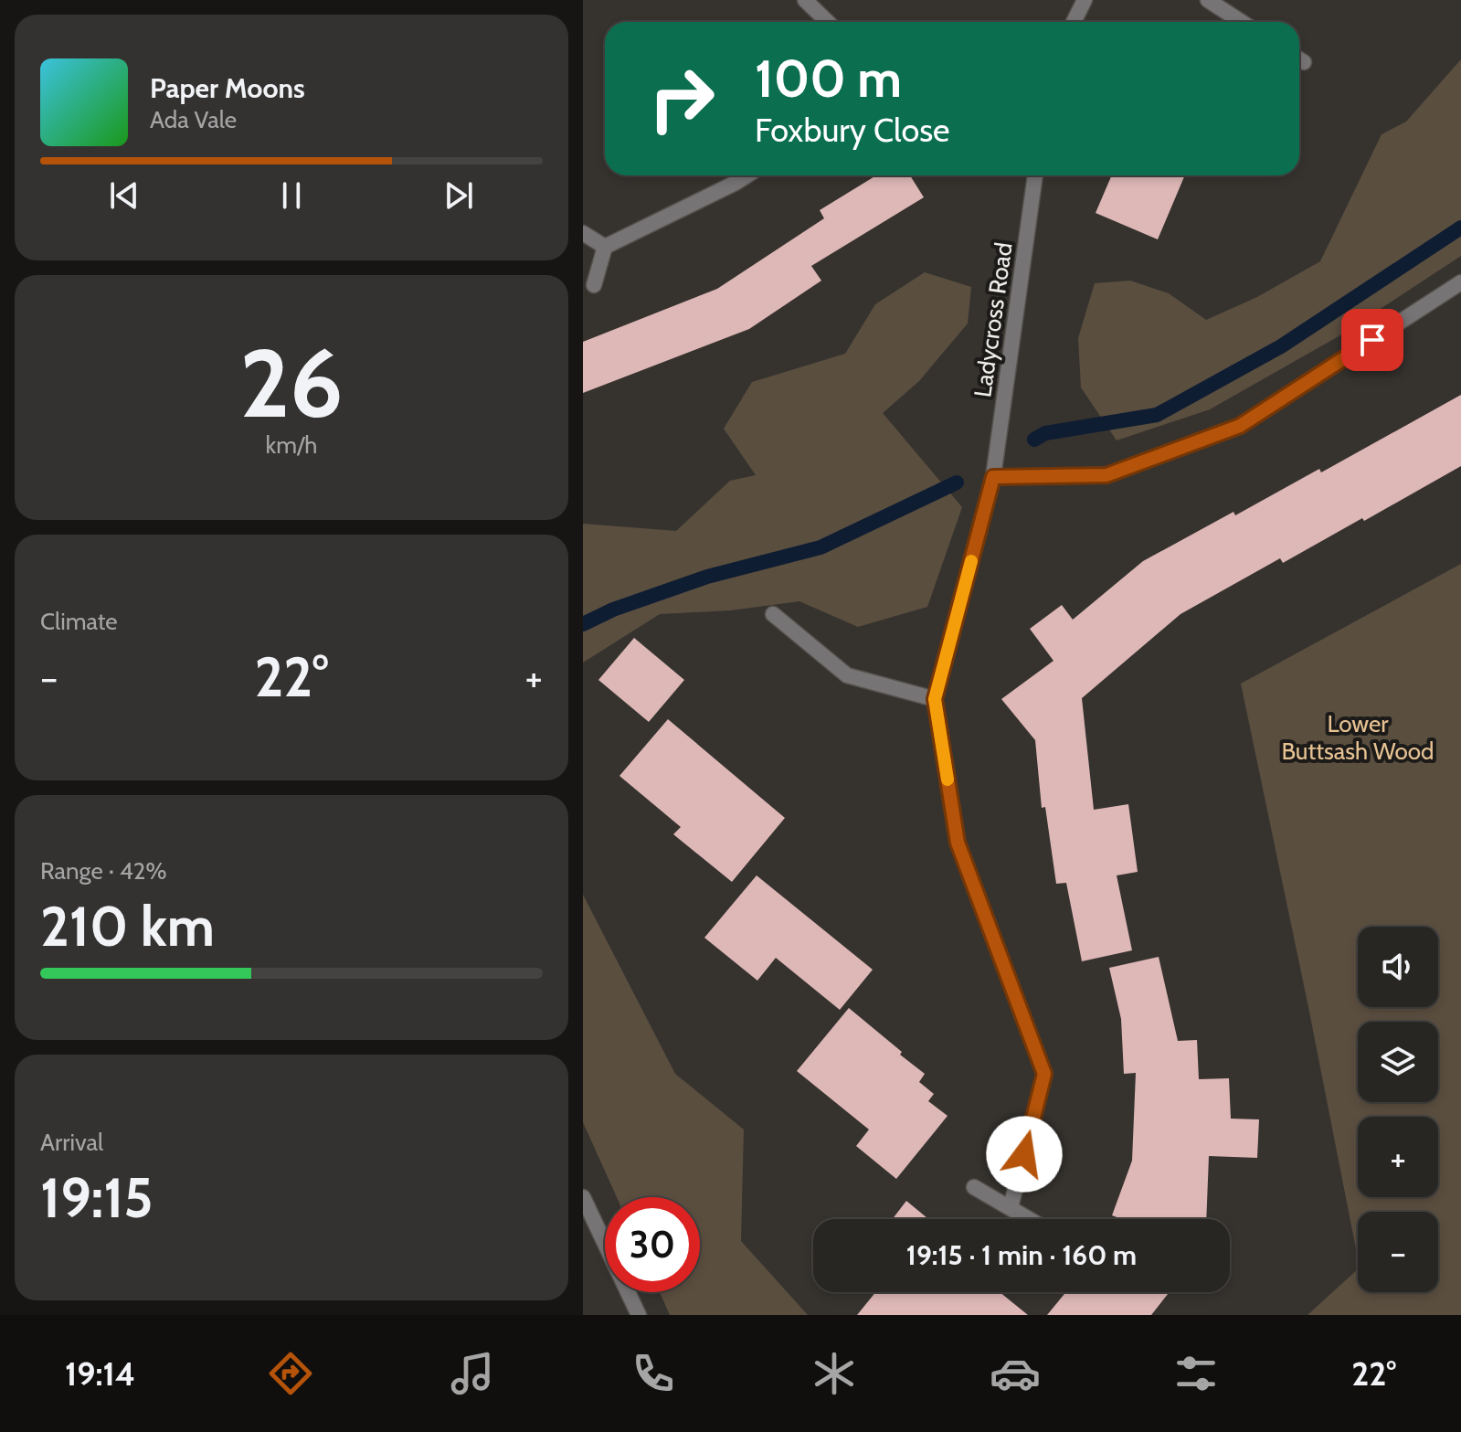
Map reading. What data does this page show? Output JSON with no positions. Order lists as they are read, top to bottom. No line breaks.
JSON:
{"streets":{"street":["Ladycross Road"]},"parks":["Lower Buttsash Wood"],"page":{"turn":["100 m","Foxbury Close"],"song":["Paper Moons","Ada Vale"],"tile":[["26","km/h"],"Climate",["Range · 42%","210 km"],["Arrival","19:15"]],"heat":["−","22°","+"],"map_buttons":["+","−"],"limit":"30","trip":"19:15 · 1 min · 160 m","tabs":["19:14","22°"]}}
